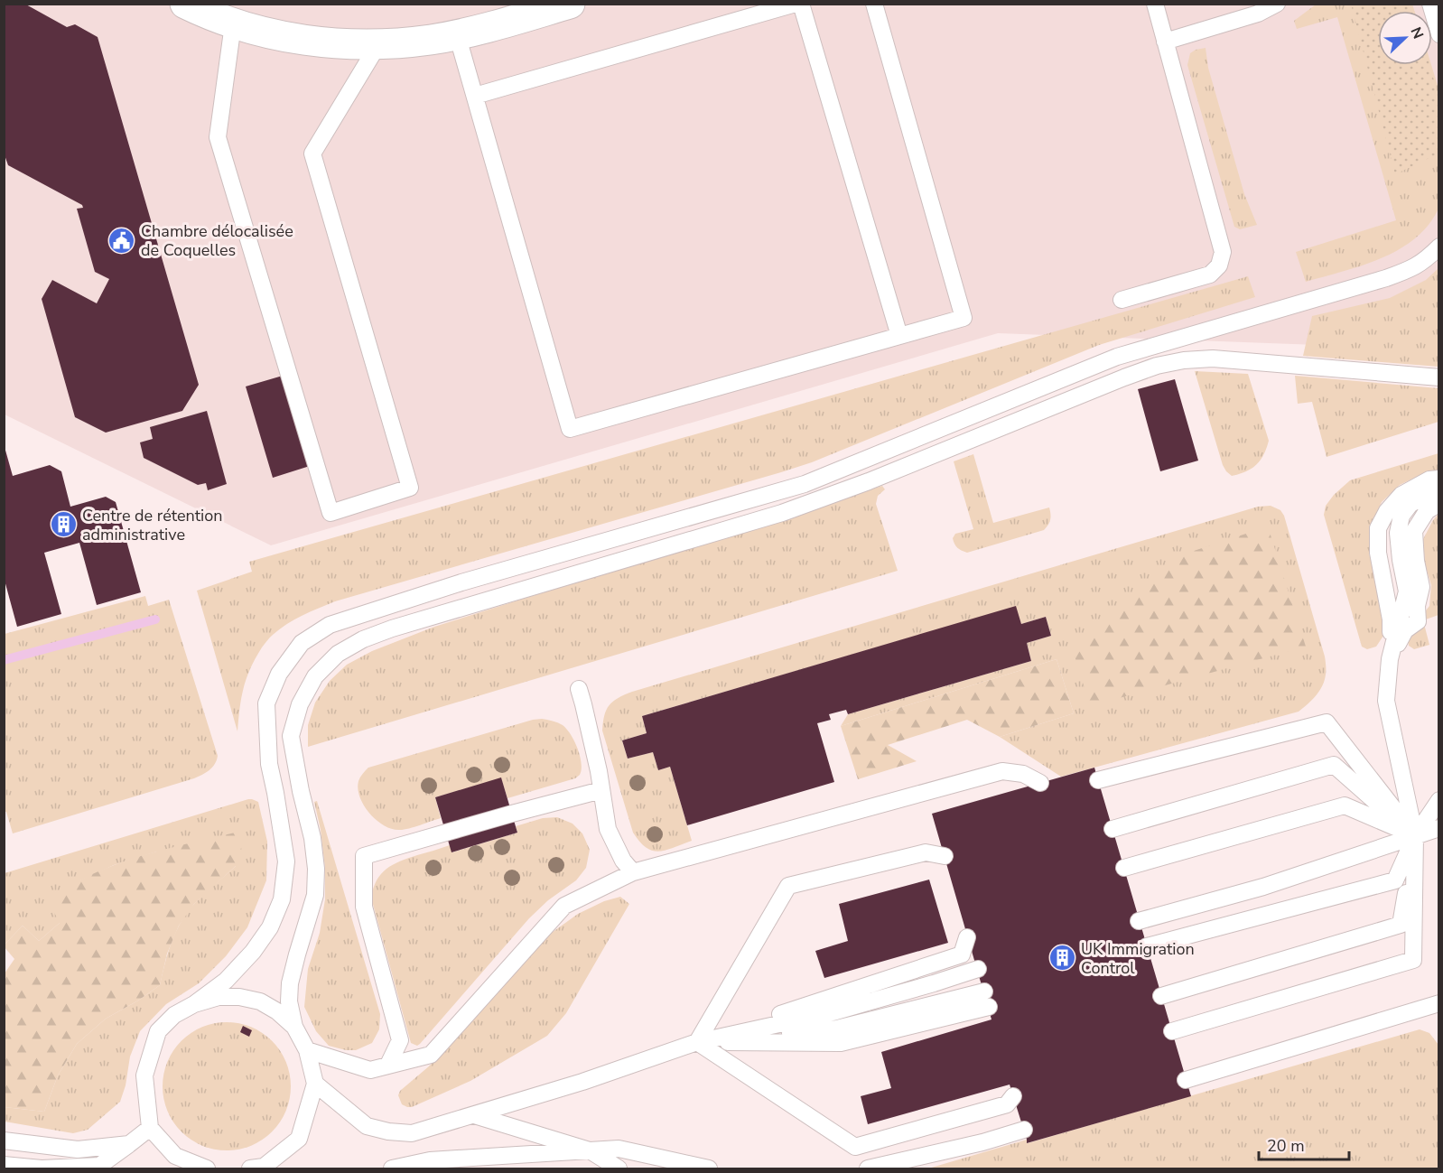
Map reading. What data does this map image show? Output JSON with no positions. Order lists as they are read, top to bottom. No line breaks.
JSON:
{"places":{"public building":["Chambre délocalisée de Coquelles"],"building":["Centre de rétention administrative","UK Immigration Control"]},"scale_bar":"20 m","north":"top right"}
